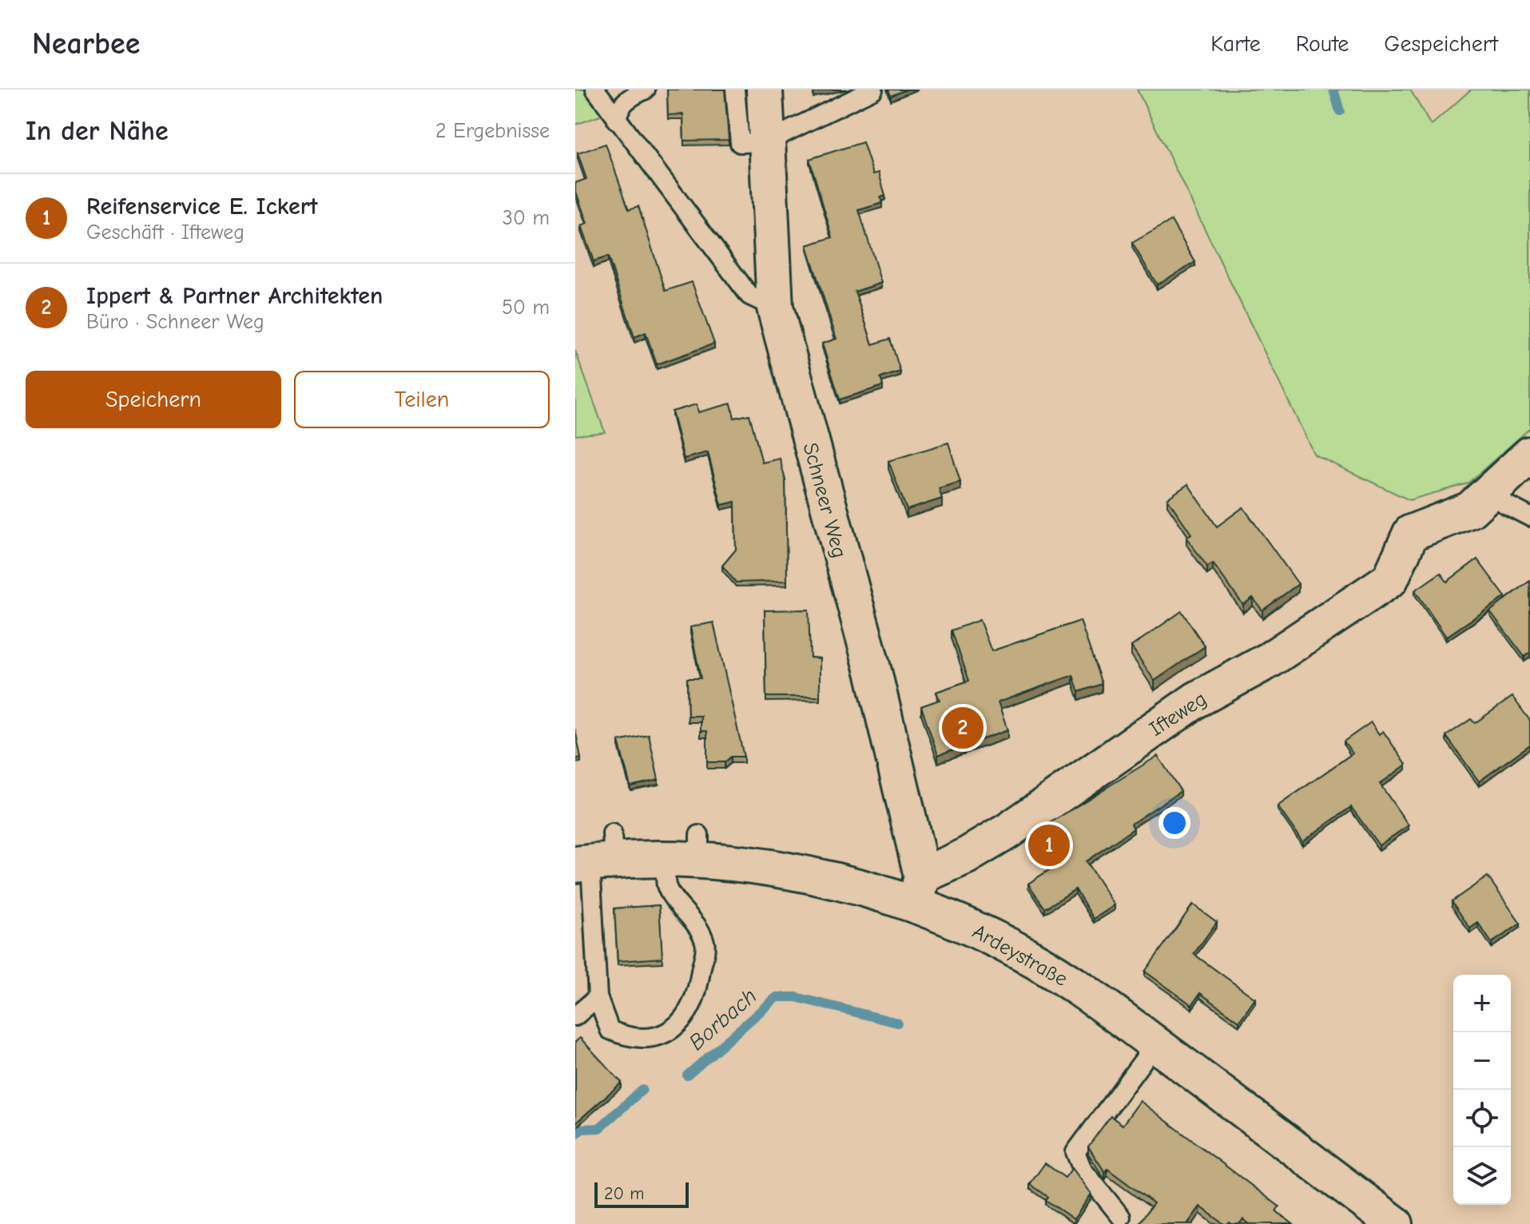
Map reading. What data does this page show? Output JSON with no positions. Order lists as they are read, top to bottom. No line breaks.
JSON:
{"streets":{"street":["Schneer Weg","Ifteweg","Ardeystraße"]},"crossings":[["Schneer Weg","Ifteweg"],["Schneer Weg","Ardeystraße"],["Ifteweg","Ardeystraße"]],"water":["Borbach"],"scale_bar":"20 m","page":{"header":"Nearbee","nav":["Karte","Route","Gespeichert"],"heading":["In der Nähe","2 Ergebnisse"],"list":[{"mark":"1","name":"Reifenservice E. Ickert","note":"Geschäft · Ifteweg","value":"30 m"},{"mark":"2","name":"Ippert & Partner Architekten","note":"Büro · Schneer Weg","value":"50 m"}],"buttons":["Speichern","Teilen"],"pins":["2","1"],"map_buttons":["+","−"],"scale":"20 m"}}
